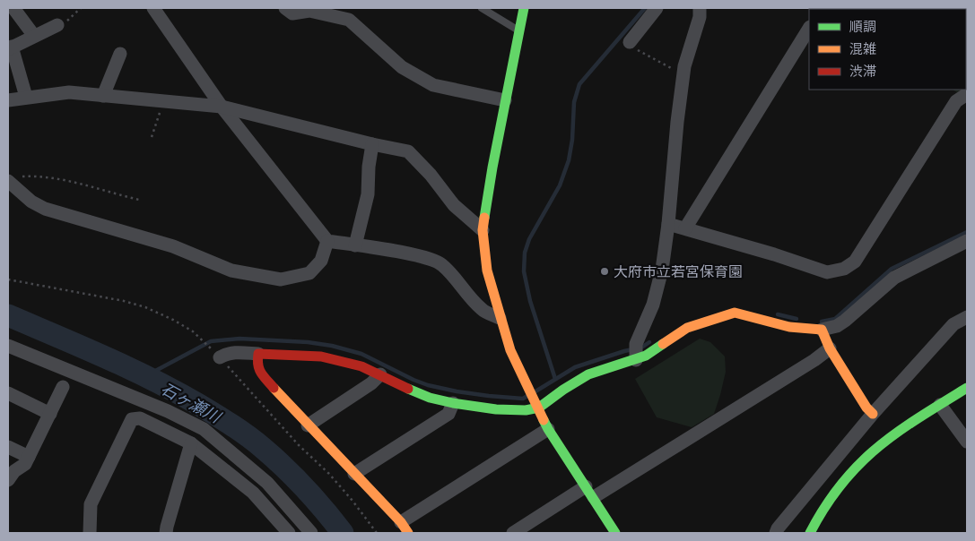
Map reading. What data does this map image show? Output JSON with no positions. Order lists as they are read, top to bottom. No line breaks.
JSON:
{"water":["石ヶ瀬川"],"places":["大府市立若宮保育園"],"legend":["順調","混雑","渋滞"]}
